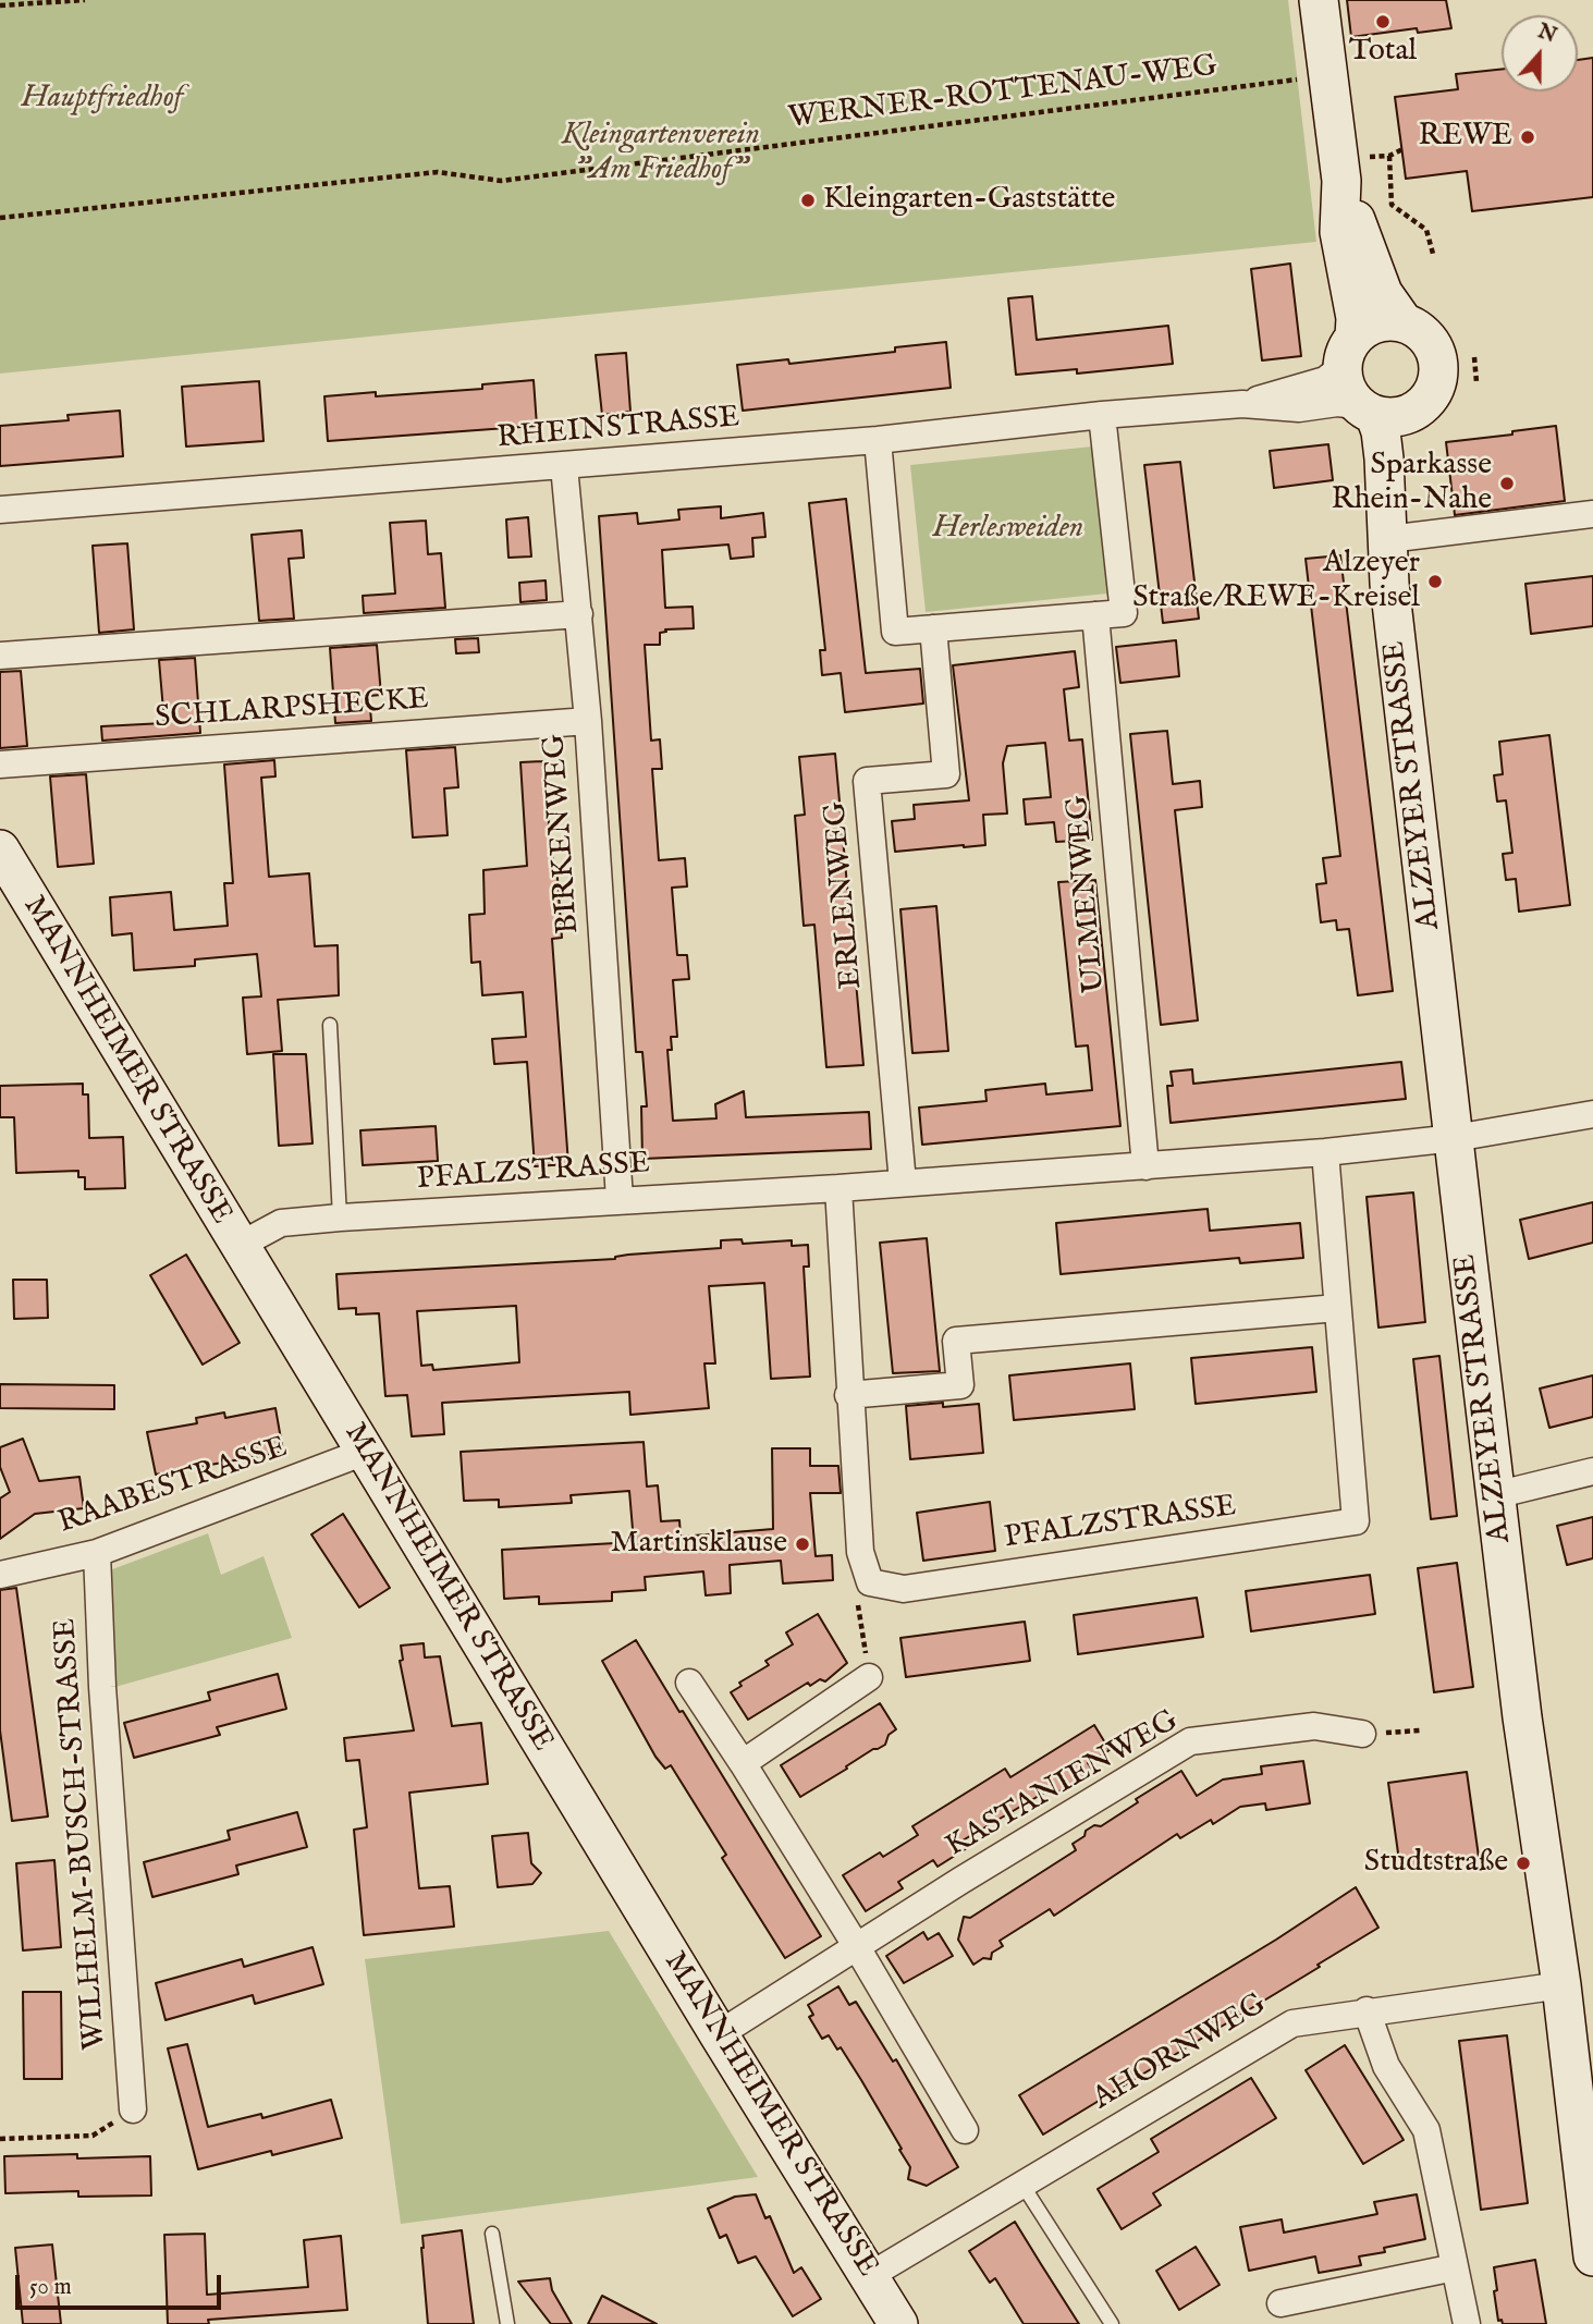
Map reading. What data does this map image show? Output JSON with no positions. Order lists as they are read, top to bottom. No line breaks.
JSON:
{"streets":{"main road":["ALZEYER STRASSE","MANNHEIMER STRASSE"],"street":["RHEINSTRASSE","SCHLARPSHECKE","BIRKENWEG","ULMENWEG","ERLENWEG","PFALZSTRASSE","RAABESTRASSE","KASTANIENWEG","WILHELM-BUSCH-STRASSE","AHORNWEG"],"path":["WERNER-ROTTENAU-WEG"]},"crossings":[["RHEINSTRASSE","ALZEYER STRASSE"],["RHEINSTRASSE","BIRKENWEG"],["SCHLARPSHECKE","BIRKENWEG"],["ALZEYER STRASSE","PFALZSTRASSE"],["ALZEYER STRASSE","AHORNWEG"],["BIRKENWEG","PFALZSTRASSE"],["ULMENWEG","PFALZSTRASSE"],["ERLENWEG","PFALZSTRASSE"],["MANNHEIMER STRASSE","PFALZSTRASSE"],["MANNHEIMER STRASSE","RAABESTRASSE"],["MANNHEIMER STRASSE","KASTANIENWEG"],["MANNHEIMER STRASSE","AHORNWEG"],["RAABESTRASSE","WILHELM-BUSCH-STRASSE"]],"parks":["Hauptfriedhof","Kleingartenverein \"Am Friedhof\"","Herlesweiden"],"places":["Total","REWE","Kleingarten-Gaststätte","Sparkasse Rhein-Nahe","Alzeyer Straße/REWE-Kreisel","Martinsklause","Studtstraße"],"scale_bar":"50 m","north":"top"}
